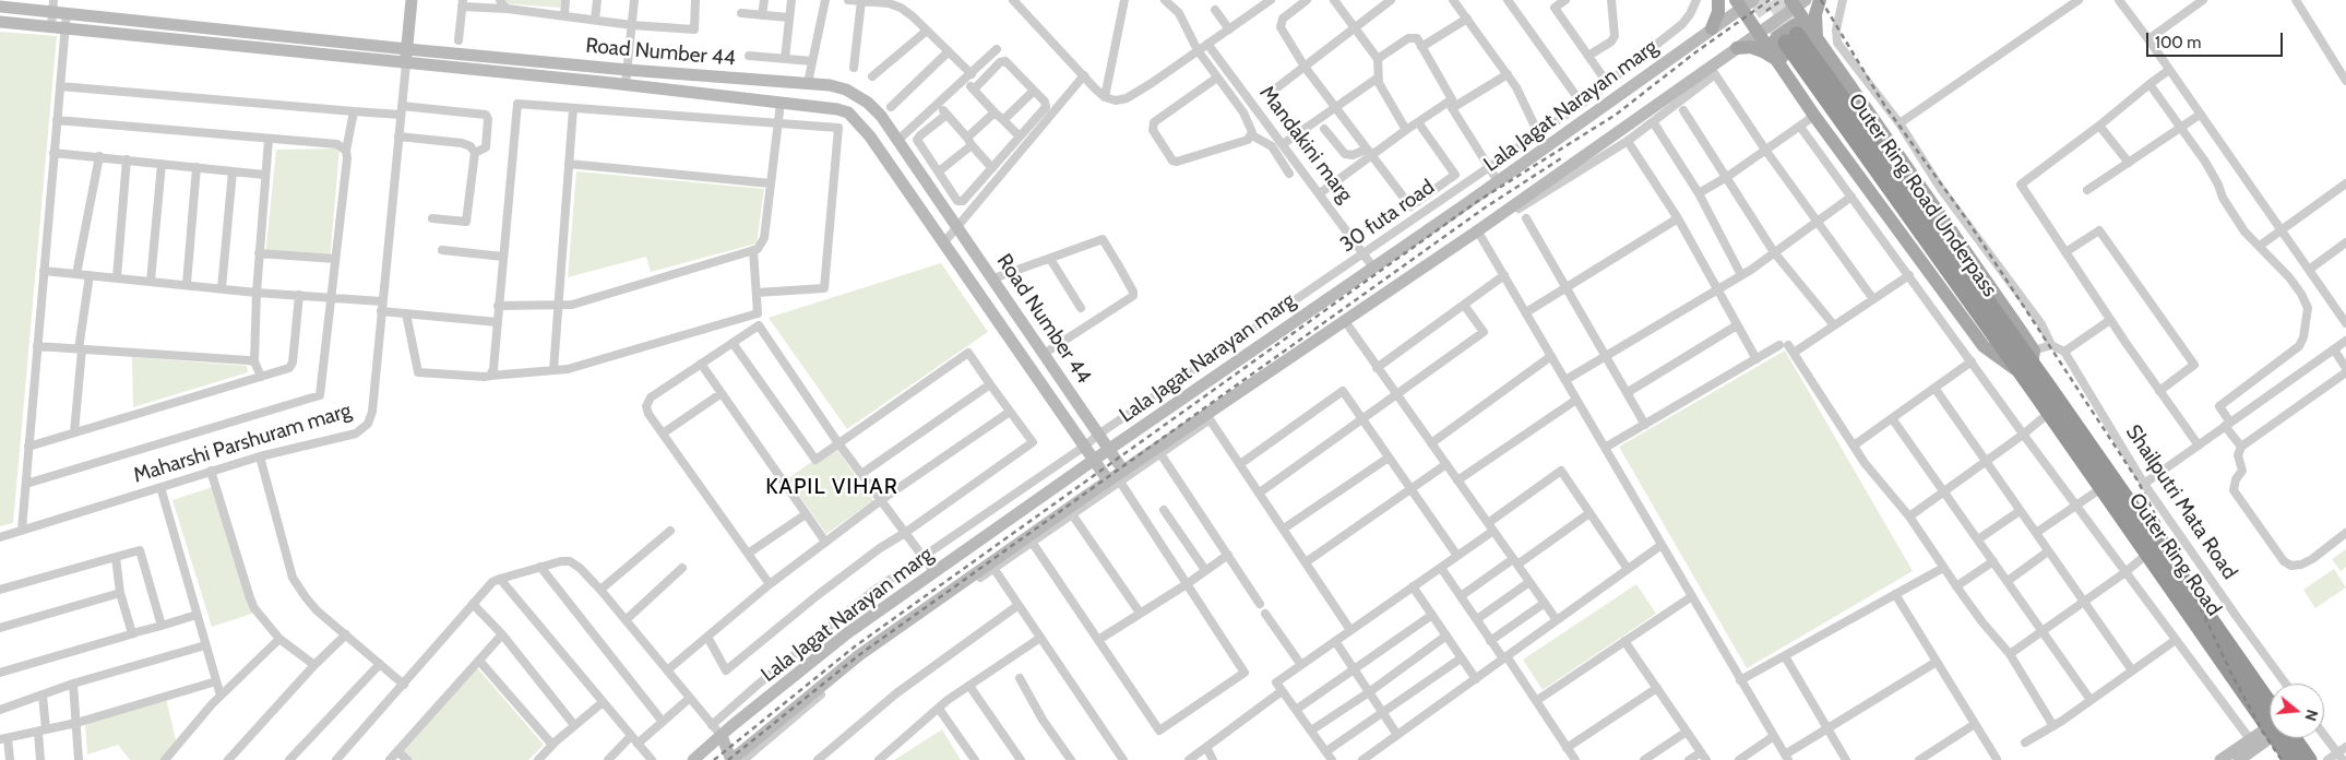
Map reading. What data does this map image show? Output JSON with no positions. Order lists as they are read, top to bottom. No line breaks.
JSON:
{"streets":{"highway":["Outer Ring Road Underpass","Outer Ring Road"],"street":["Road Number 44","Lala Jagat Narayan marg","Mandakini marg","30 futa road","Maharshi Parshuram marg","Shailputri Mata Road"]},"crossings":[["Road Number 44","Lala Jagat Narayan marg"],["Road Number 44","30 futa road"],["Road Number 44","Maharshi Parshuram marg"],["Lala Jagat Narayan marg","Mandakini marg"],["Mandakini marg","30 futa road"],["Outer Ring Road Underpass","Outer Ring Road"]],"districts":["KAPIL VIHAR"],"scale_bar":"100 m","north":"right"}
